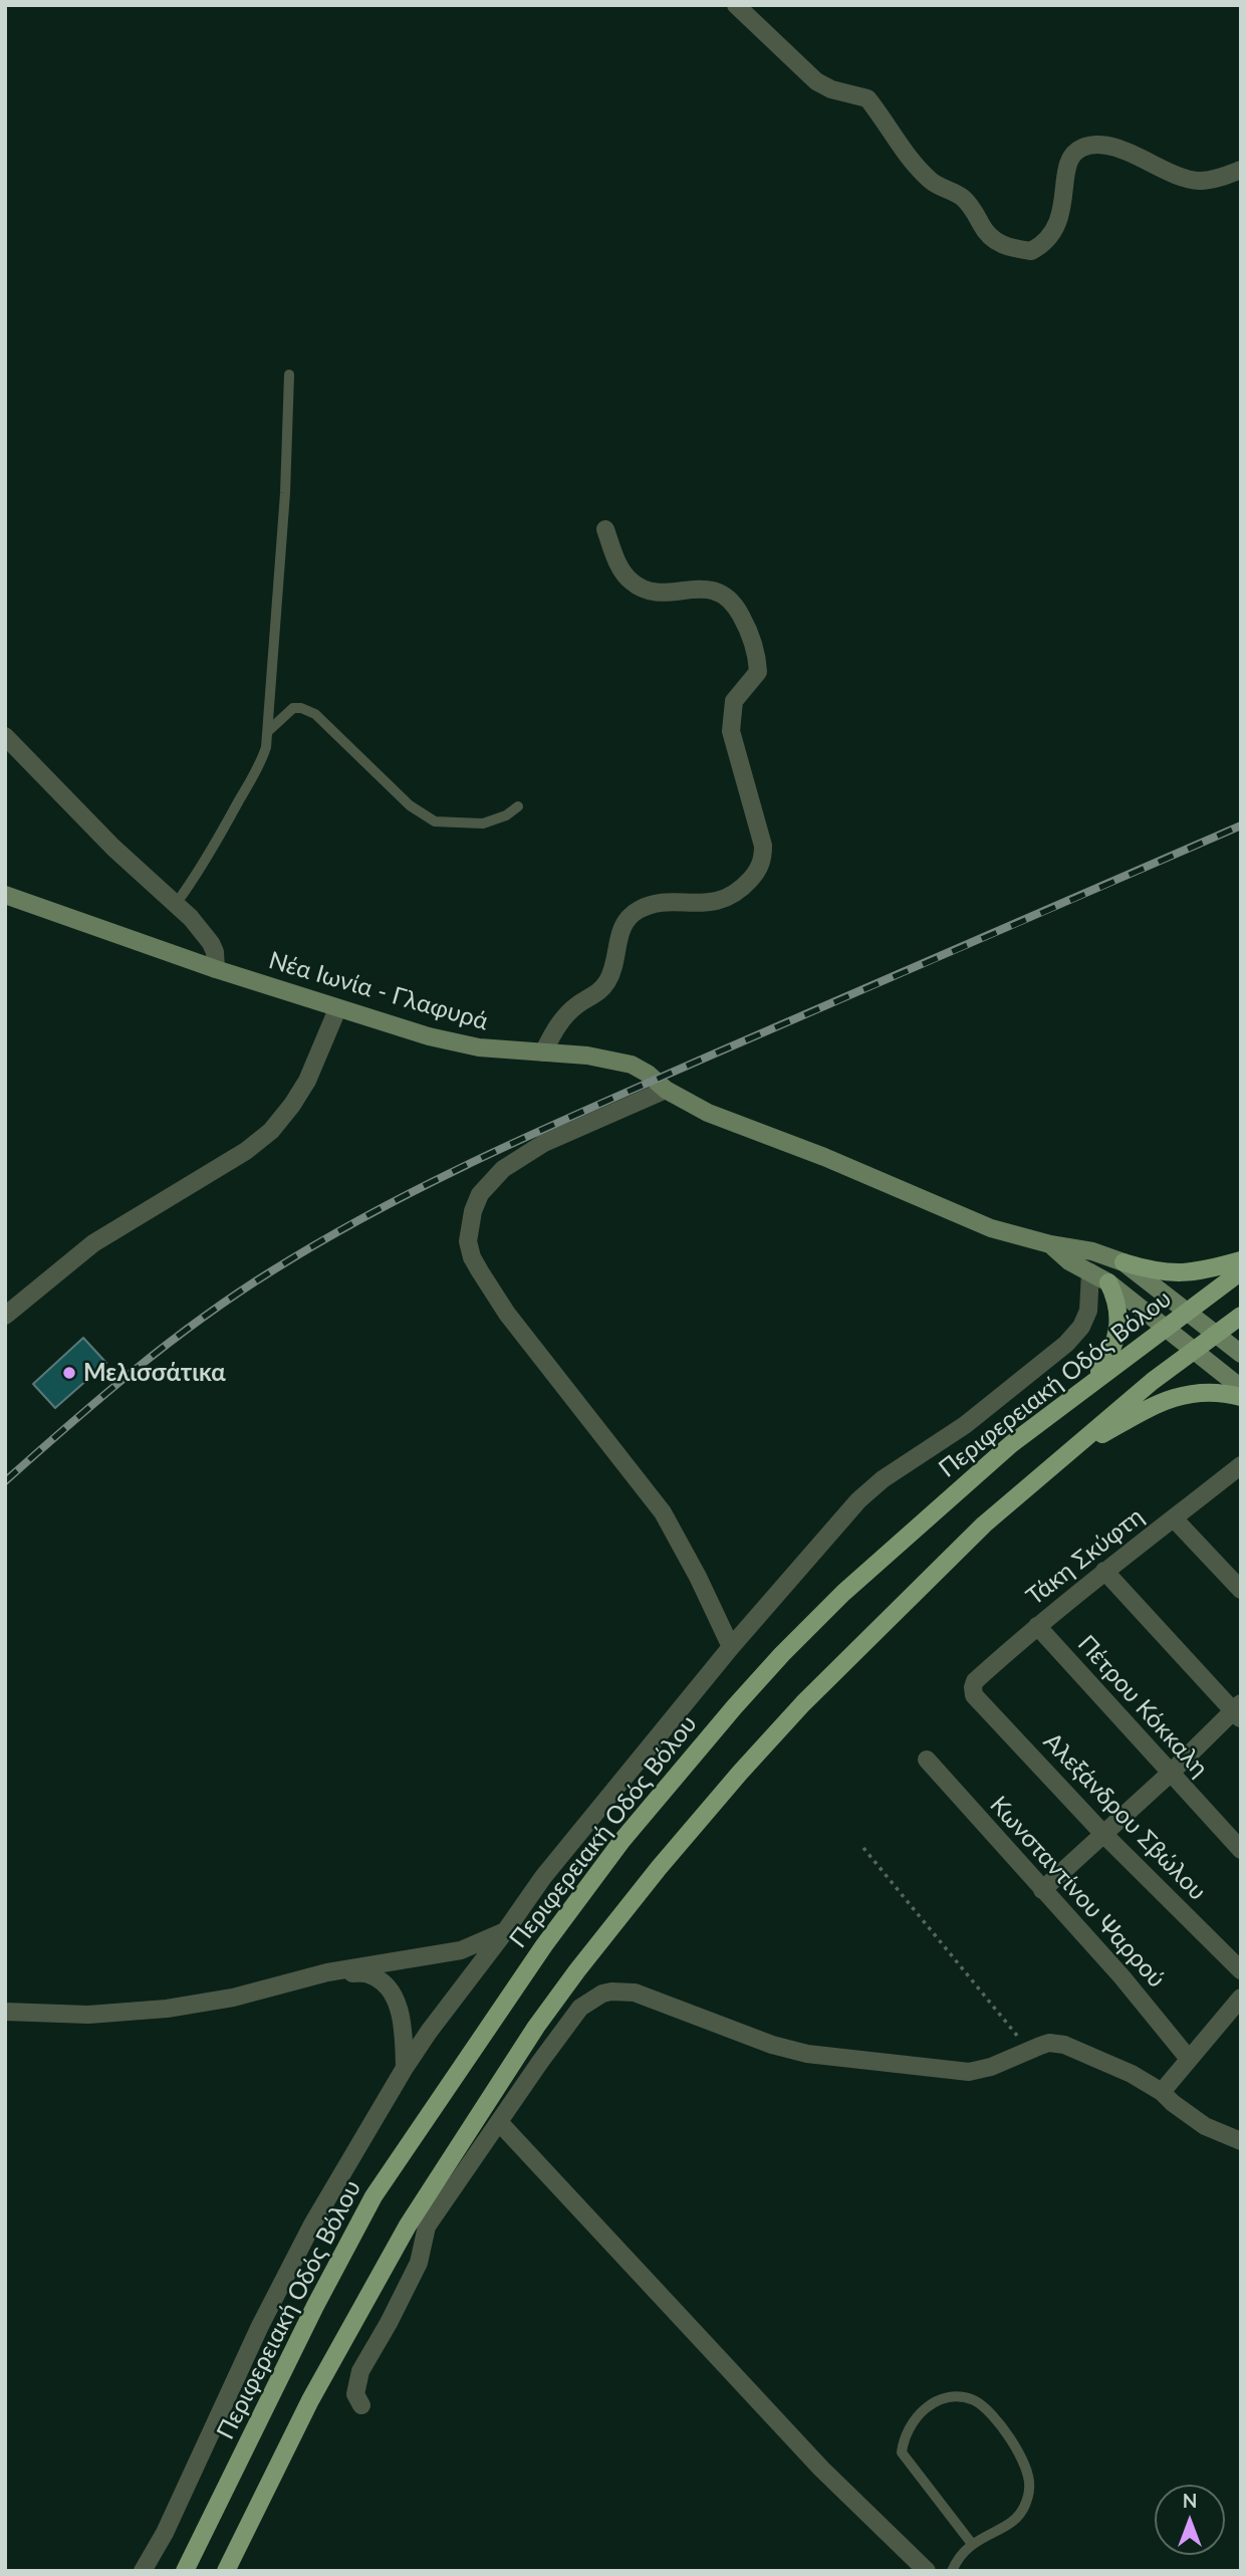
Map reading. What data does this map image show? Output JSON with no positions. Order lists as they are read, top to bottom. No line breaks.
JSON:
{"streets":{"main road":["Νέα Ιωνία - Γλαφυρά","Περιφερειακή Οδός Βόλου"],"street":["Τάκη Σκύφτη","Πέτρου Κόκκαλη","Αλεξάνδρου Σβώλου","Κωνσταντίνου Ψαρρού"]},"crossings":[["Νέα Ιωνία - Γλαφυρά","Περιφερειακή Οδός Βόλου"],["Τάκη Σκύφτη","Πέτρου Κόκκαλη"],["Τάκη Σκύφτη","Αλεξάνδρου Σβώλου"]],"places":["Μελισσάτικα"],"north":"top"}
